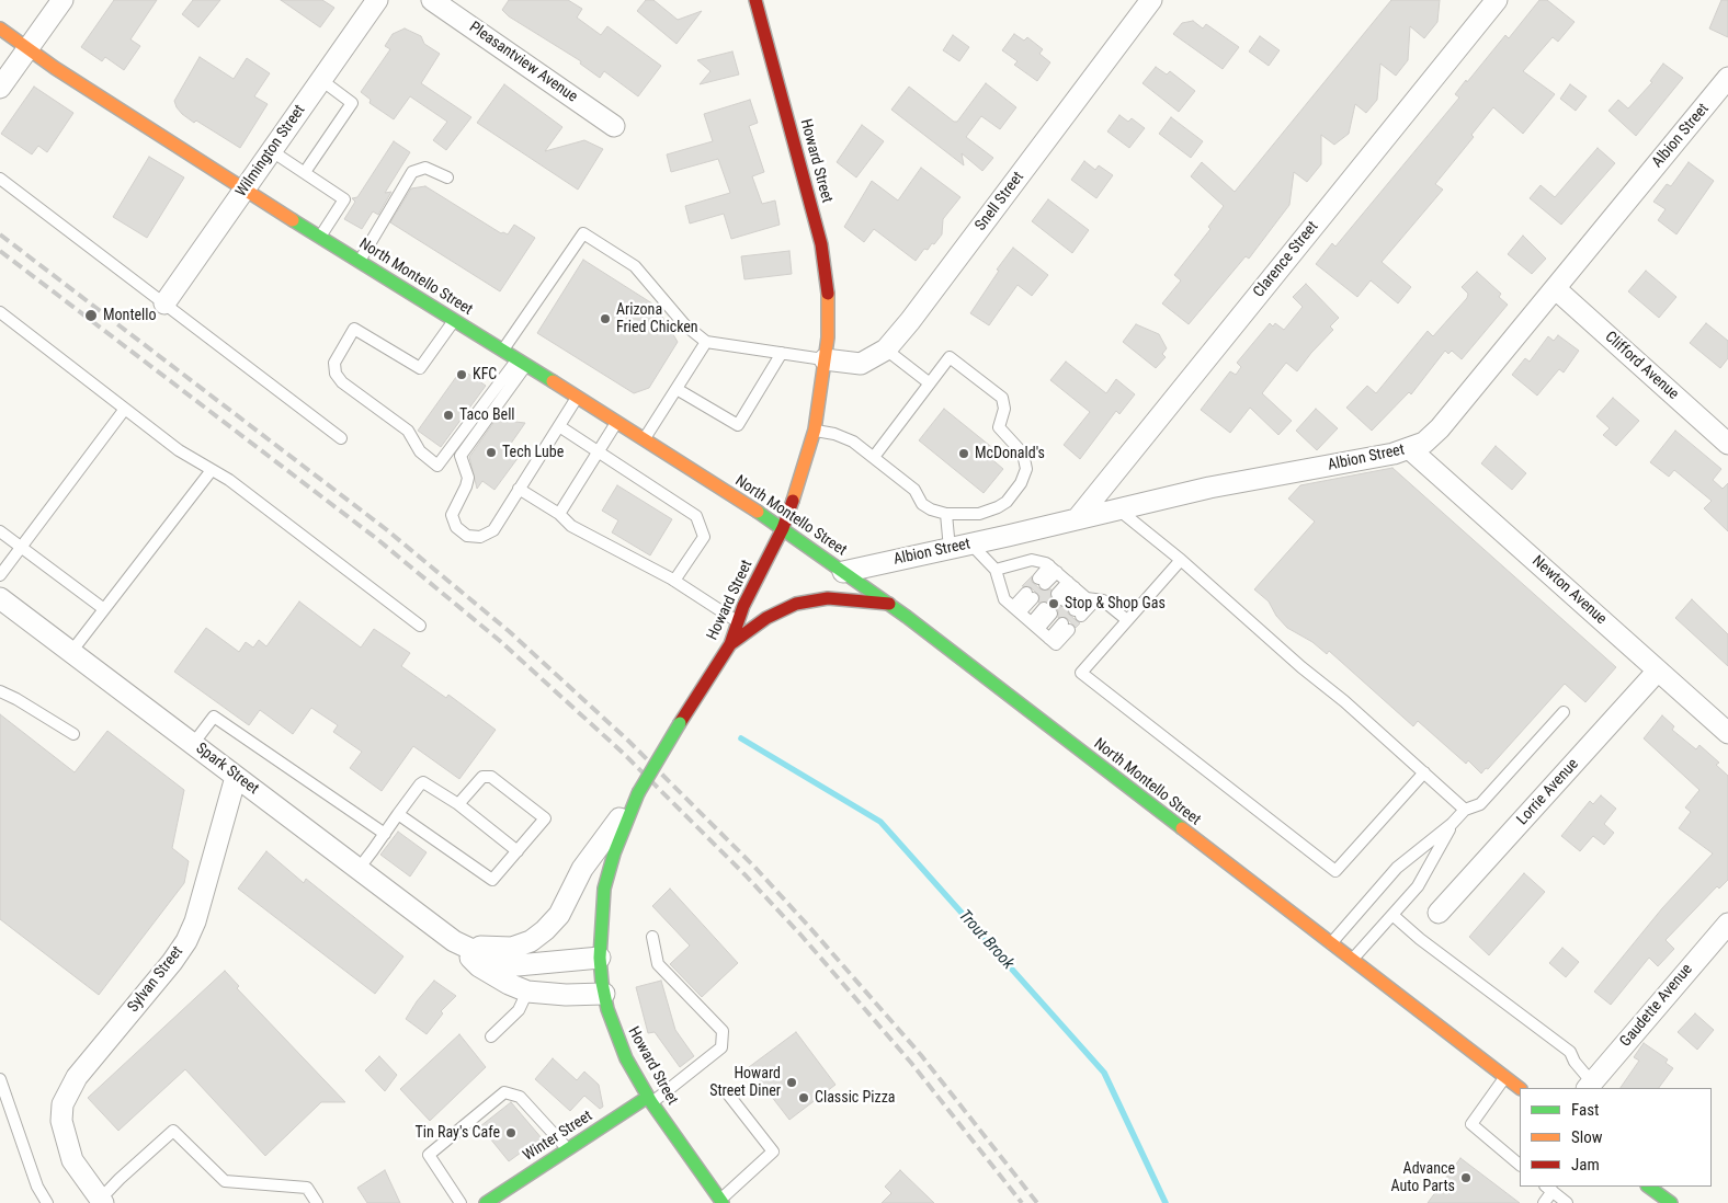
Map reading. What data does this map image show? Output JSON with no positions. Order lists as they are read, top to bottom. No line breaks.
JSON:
{"streets":{"main road":["Howard Street","North Montello Street","Winter Street"],"street":["Pleasantview Avenue","Albion Street","Wilmington Street","Snell Street","Clarence Street","Clifford Avenue","Newton Avenue","Spark Street","Lorrie Avenue","Sylvan Street","Gaudette Avenue"]},"crossings":[["Albion Street","Clarence Street"],["Albion Street","North Montello Street"],["Albion Street","Clifford Avenue"],["Albion Street","Newton Avenue"],["Wilmington Street","North Montello Street"],["Howard Street","Snell Street"],["Howard Street","North Montello Street"],["Howard Street","Spark Street"],["Howard Street","Winter Street"],["Newton Avenue","Lorrie Avenue"],["Spark Street","Sylvan Street"]],"water":["Trout Brook"],"places":["Montello","Arizona Fried Chicken","KFC","Taco Bell","Tech Lube","McDonald's","Stop & Shop Gas","Howard Street Diner","Classic Pizza","Tin Ray's Cafe","Advance Auto Parts"],"legend":["Fast","Slow","Jam"]}
